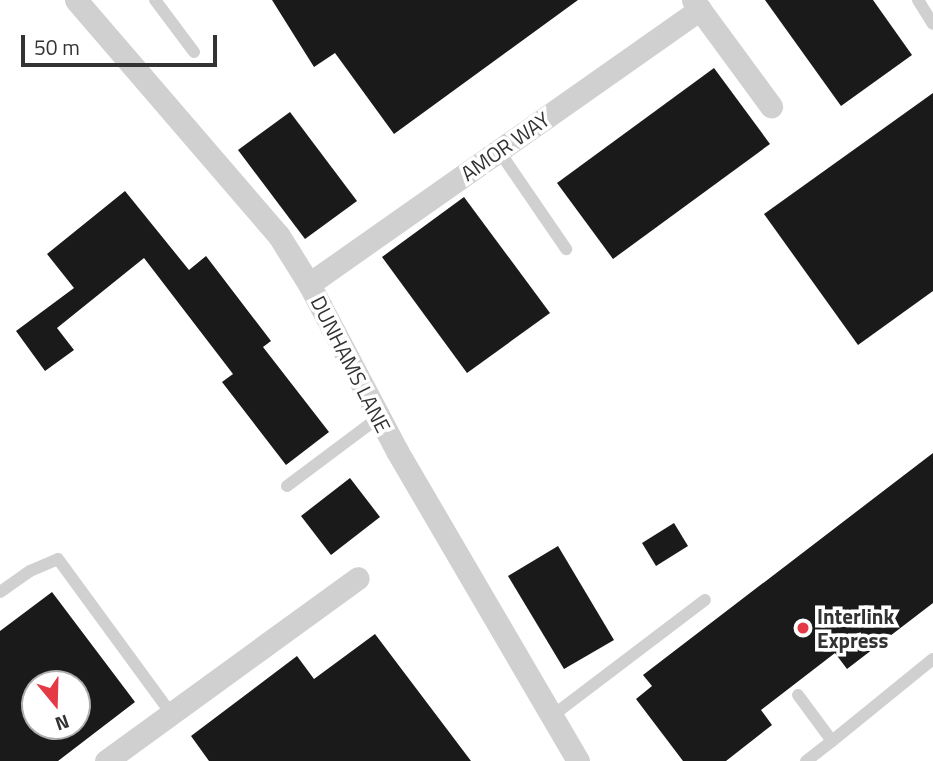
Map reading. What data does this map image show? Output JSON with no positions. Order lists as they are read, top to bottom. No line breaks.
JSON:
{"streets":{"street":["AMOR WAY","DUNHAMS LANE"]},"crossings":[["AMOR WAY","DUNHAMS LANE"]],"places":["Interlink Express"],"scale_bar":"50 m","north":"bottom"}
